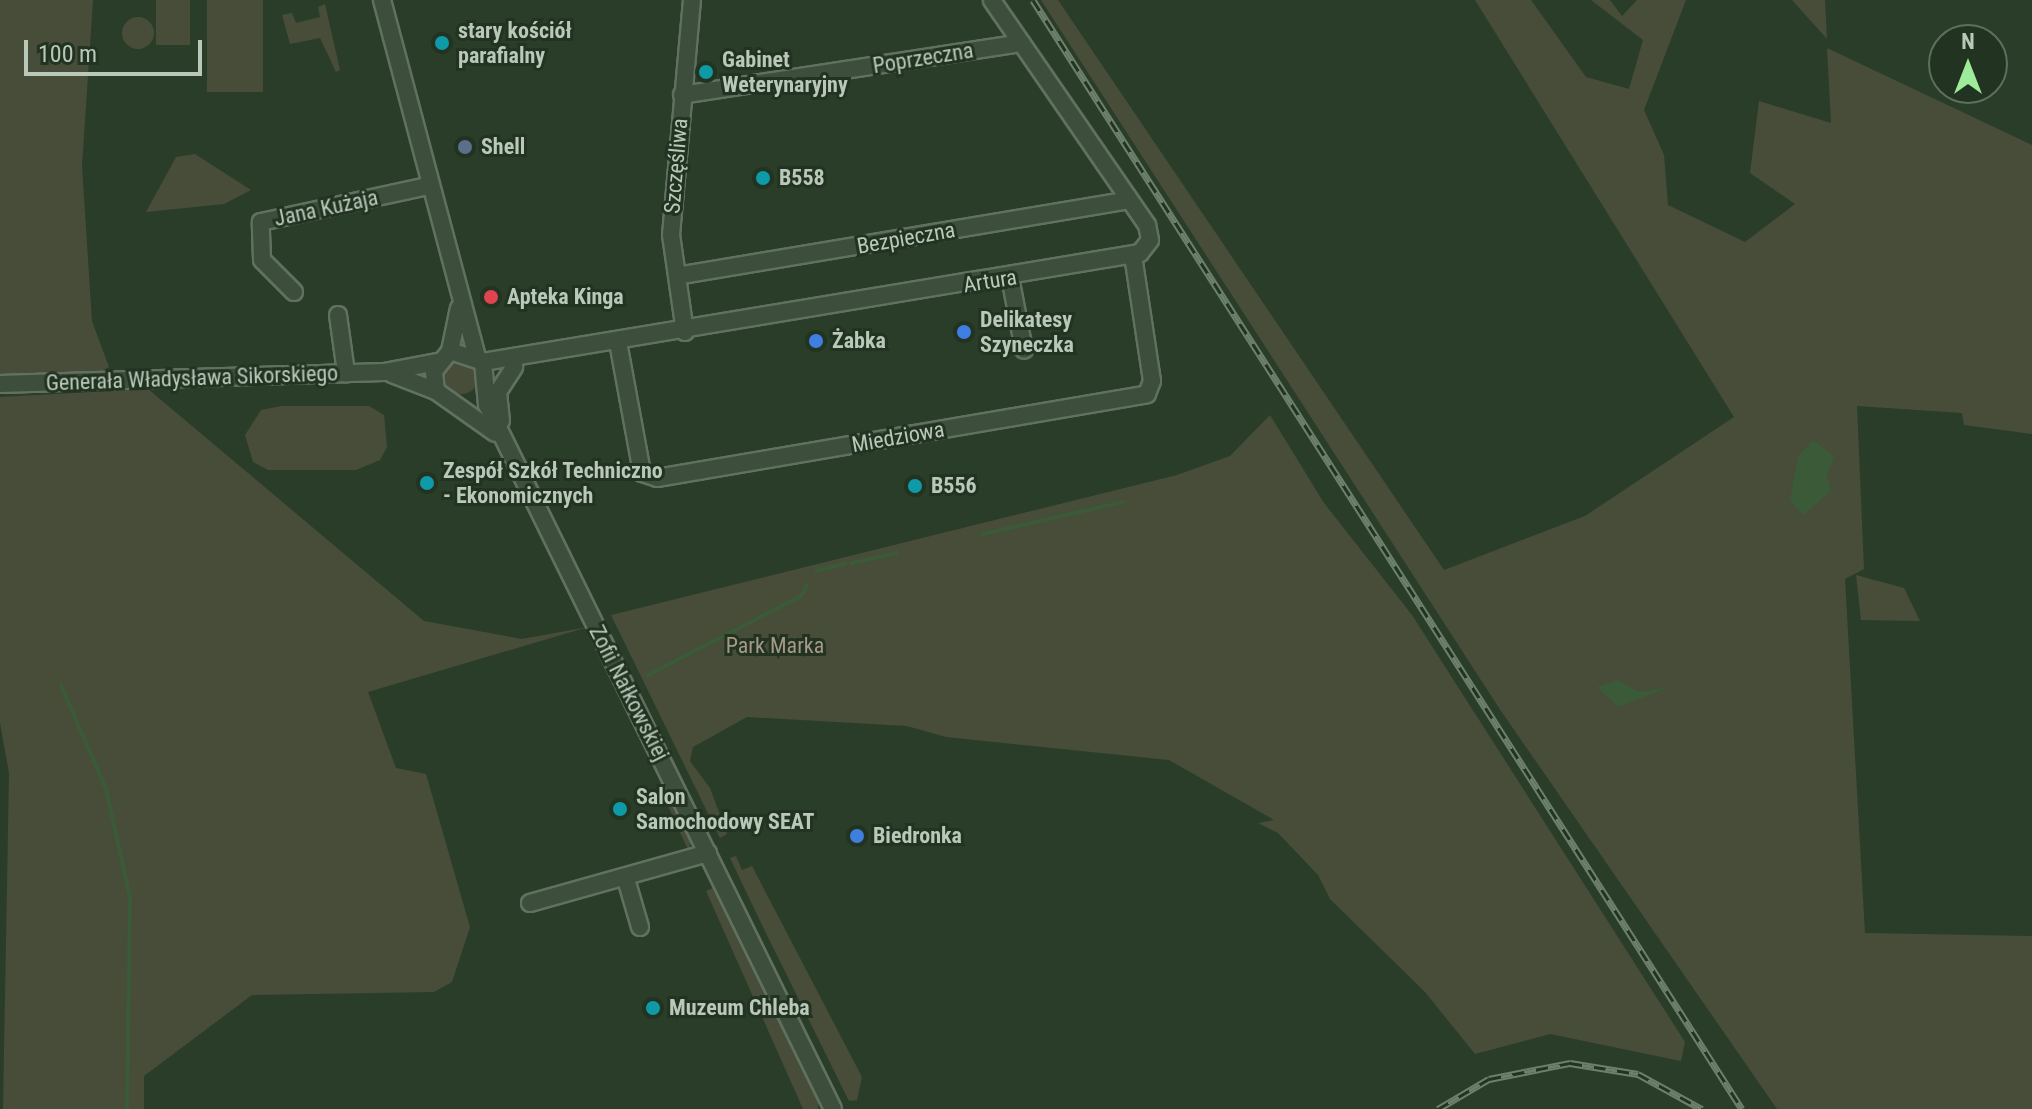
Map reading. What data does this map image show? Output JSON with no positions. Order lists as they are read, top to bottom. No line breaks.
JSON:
{"streets":{"street":["Poprzeczna","Szczęśliwa","Jana Kużaja","Bezpieczna","Artura","Generała Władysława Sikorskiego","Miedziowa","Zofii Nałkowskiej"]},"crossings":[["Poprzeczna","Szczęśliwa"],["Szczęśliwa","Artura"],["Artura","Miedziowa"]],"parks":["Park Marka"],"places":["stary kościół parafialny","Gabinet Weterynaryjny","Shell","B558","Apteka Kinga","Delikatesy Szyneczka","Żabka","Zespół Szkół Techniczno - Ekonomicznych","B556","Salon Samochodowy SEAT","Biedronka","Muzeum Chleba"],"scale_bar":"100 m","north":"top"}
